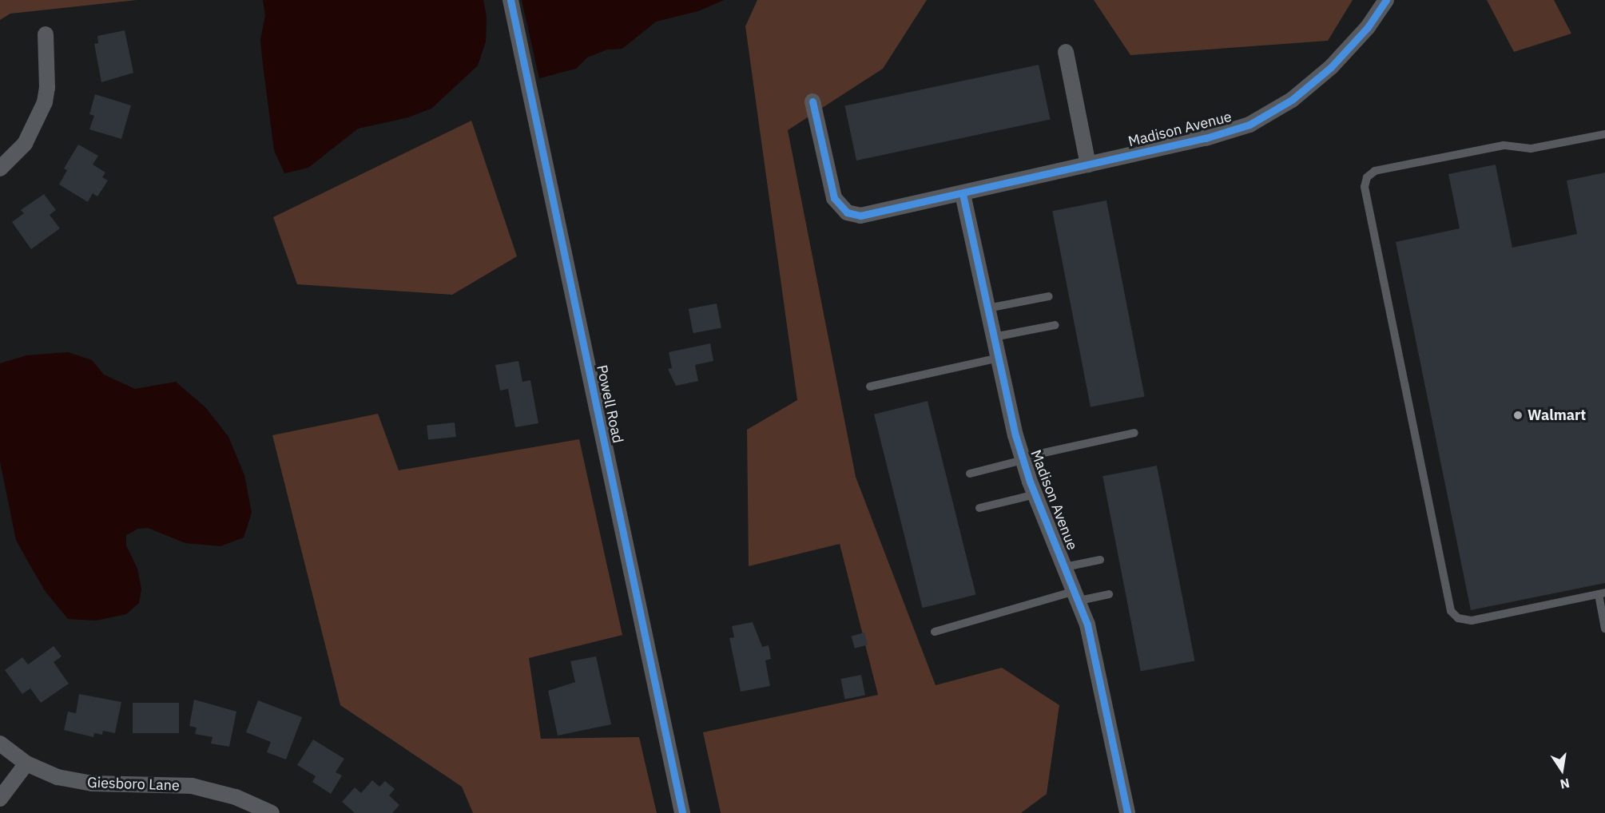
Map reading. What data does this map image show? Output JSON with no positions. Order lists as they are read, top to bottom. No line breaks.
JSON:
{"streets":{"street":["Madison Avenue","Powell Road","Giesboro Lane"]},"places":["Walmart"],"north":"bottom"}
